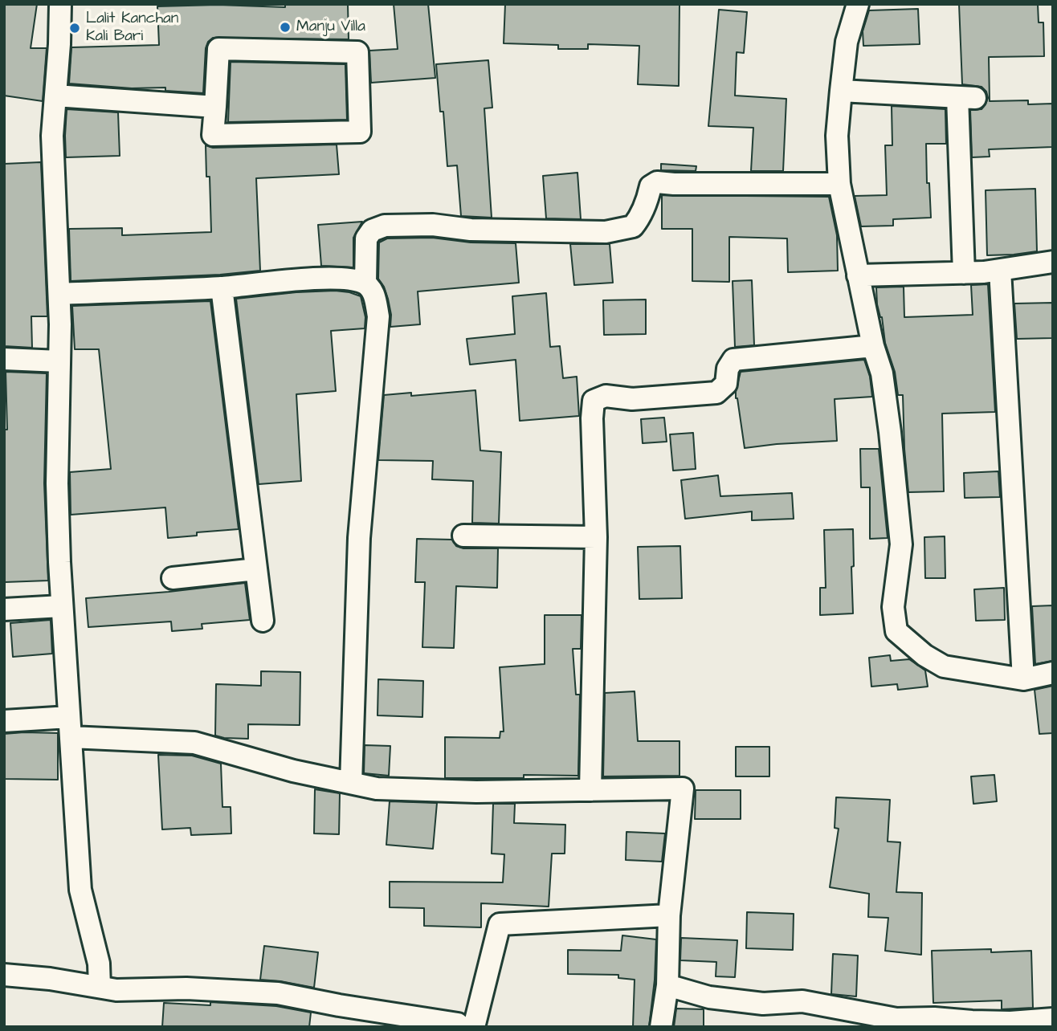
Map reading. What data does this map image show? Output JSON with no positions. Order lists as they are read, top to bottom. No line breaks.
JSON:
{"places":["Manju Villa","Lalit Kanchan Kali Bari"]}
